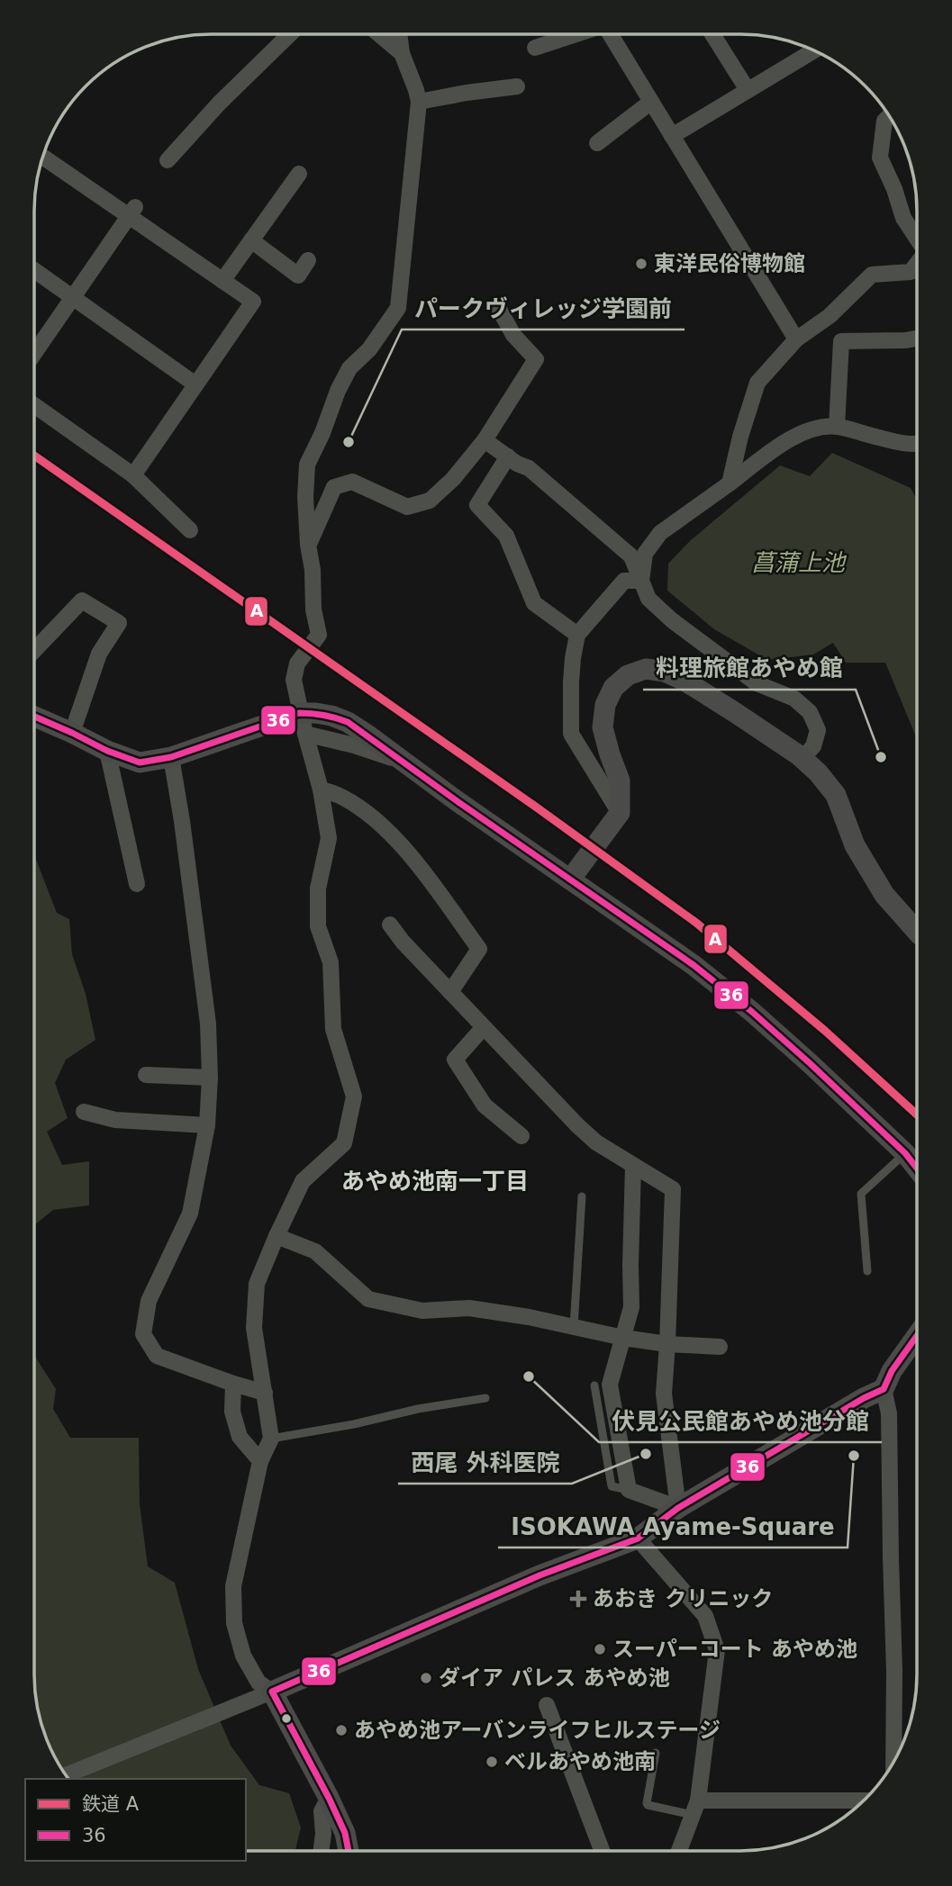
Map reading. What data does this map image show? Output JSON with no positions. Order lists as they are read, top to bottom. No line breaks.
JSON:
{"districts":["あやめ池南一丁目"],"water":["菖蒲上池"],"places":{"other":["東洋民俗博物館","パークヴィレッジ学園前","料理旅館あやめ館","伏見公民館あやめ池分館","西尾 外科医院","ISOKAWA Ayame-Square","スーパーコート あやめ池","ダイア パレス あやめ池","あやめ池アーバンライフヒルステージ","ベルあやめ池南"],"health":["あおき クリニック"]},"lines":["rail line A","transit line 36"],"legend":["鉄道 A","36"]}
